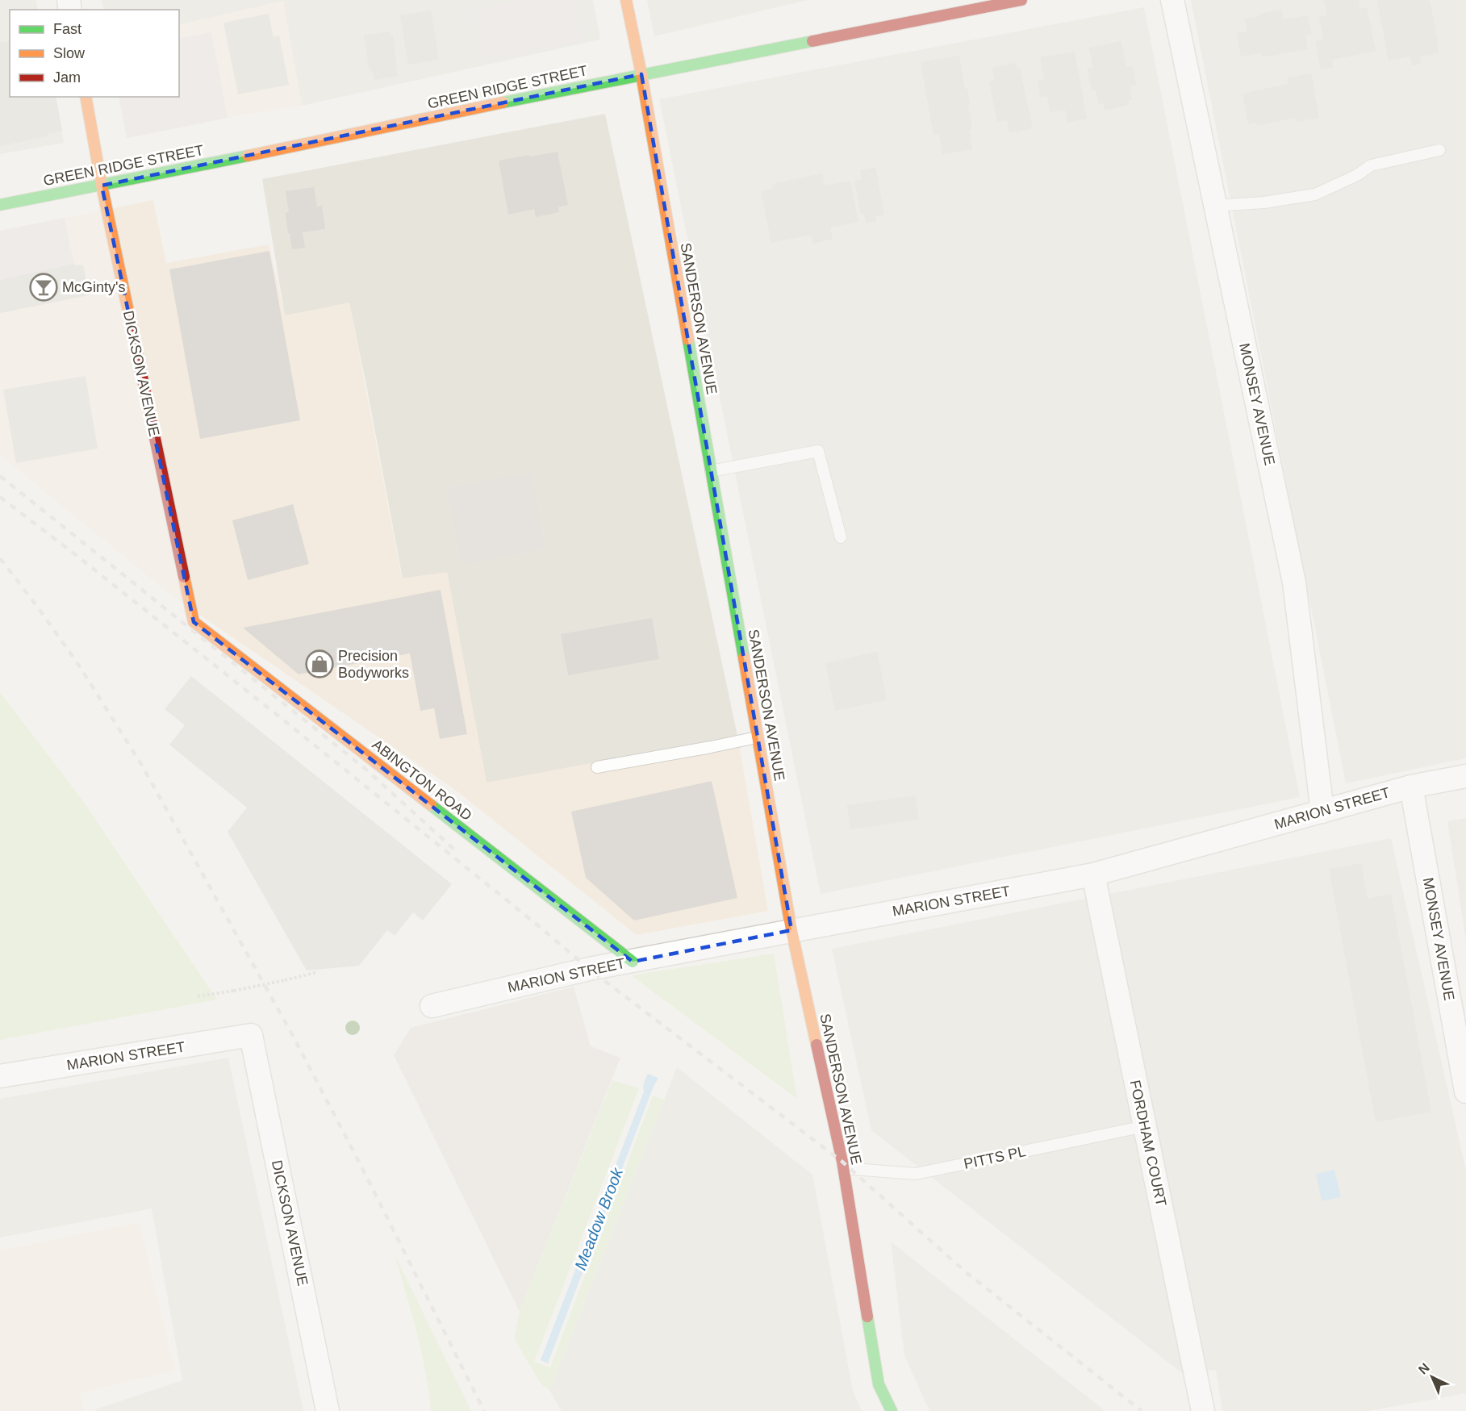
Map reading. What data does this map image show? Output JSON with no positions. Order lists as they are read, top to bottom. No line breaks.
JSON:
{"streets":{"street":["GREEN RIDGE STREET","SANDERSON AVENUE","DICKSON AVENUE","MONSEY AVENUE","ABINGTON ROAD","MARION STREET","FORDHAM COURT"],"lane":["PITTS PL"]},"crossings":[["GREEN RIDGE STREET","SANDERSON AVENUE"],["GREEN RIDGE STREET","DICKSON AVENUE"],["SANDERSON AVENUE","MARION STREET"],["SANDERSON AVENUE","PITTS PL"],["DICKSON AVENUE","ABINGTON ROAD"],["DICKSON AVENUE","MARION STREET"],["MONSEY AVENUE","MARION STREET"],["ABINGTON ROAD","MARION STREET"],["MARION STREET","FORDHAM COURT"],["FORDHAM COURT","PITTS PL"]],"water":["Meadow Brook"],"places":{"bar":["McGinty's"],"shop":["Precision Bodyworks"]},"legend":["Fast","Slow","Jam"],"north":"top left"}
